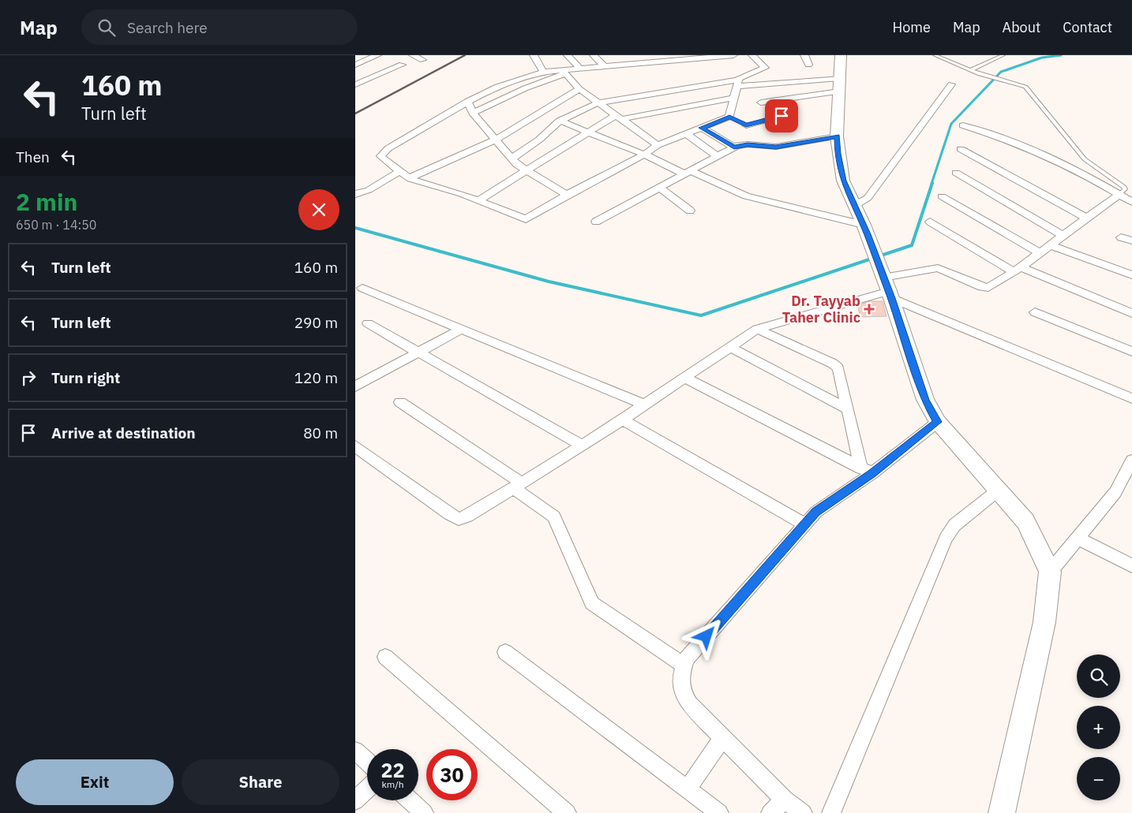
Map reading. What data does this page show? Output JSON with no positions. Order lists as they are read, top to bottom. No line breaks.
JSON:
{"places":{"health":["Dr. Tayyab Taher Clinic"]},"page":{"header":"Map","search":"Search here","nav":["Home","Map","About","Contact"],"turn":["160 m","Turn left"],"then":"Then","heading":["2 min","650 m · 14:50"],"list":[{"name":"Turn left","value":"160 m"},{"name":"Turn left","value":"290 m"},{"name":"Turn right","value":"120 m"},{"name":"Arrive at destination","value":"80 m"}],"map_buttons":["+","−"],"speed":"22 km/h","limit":"30","buttons":["Exit","Share"]}}
